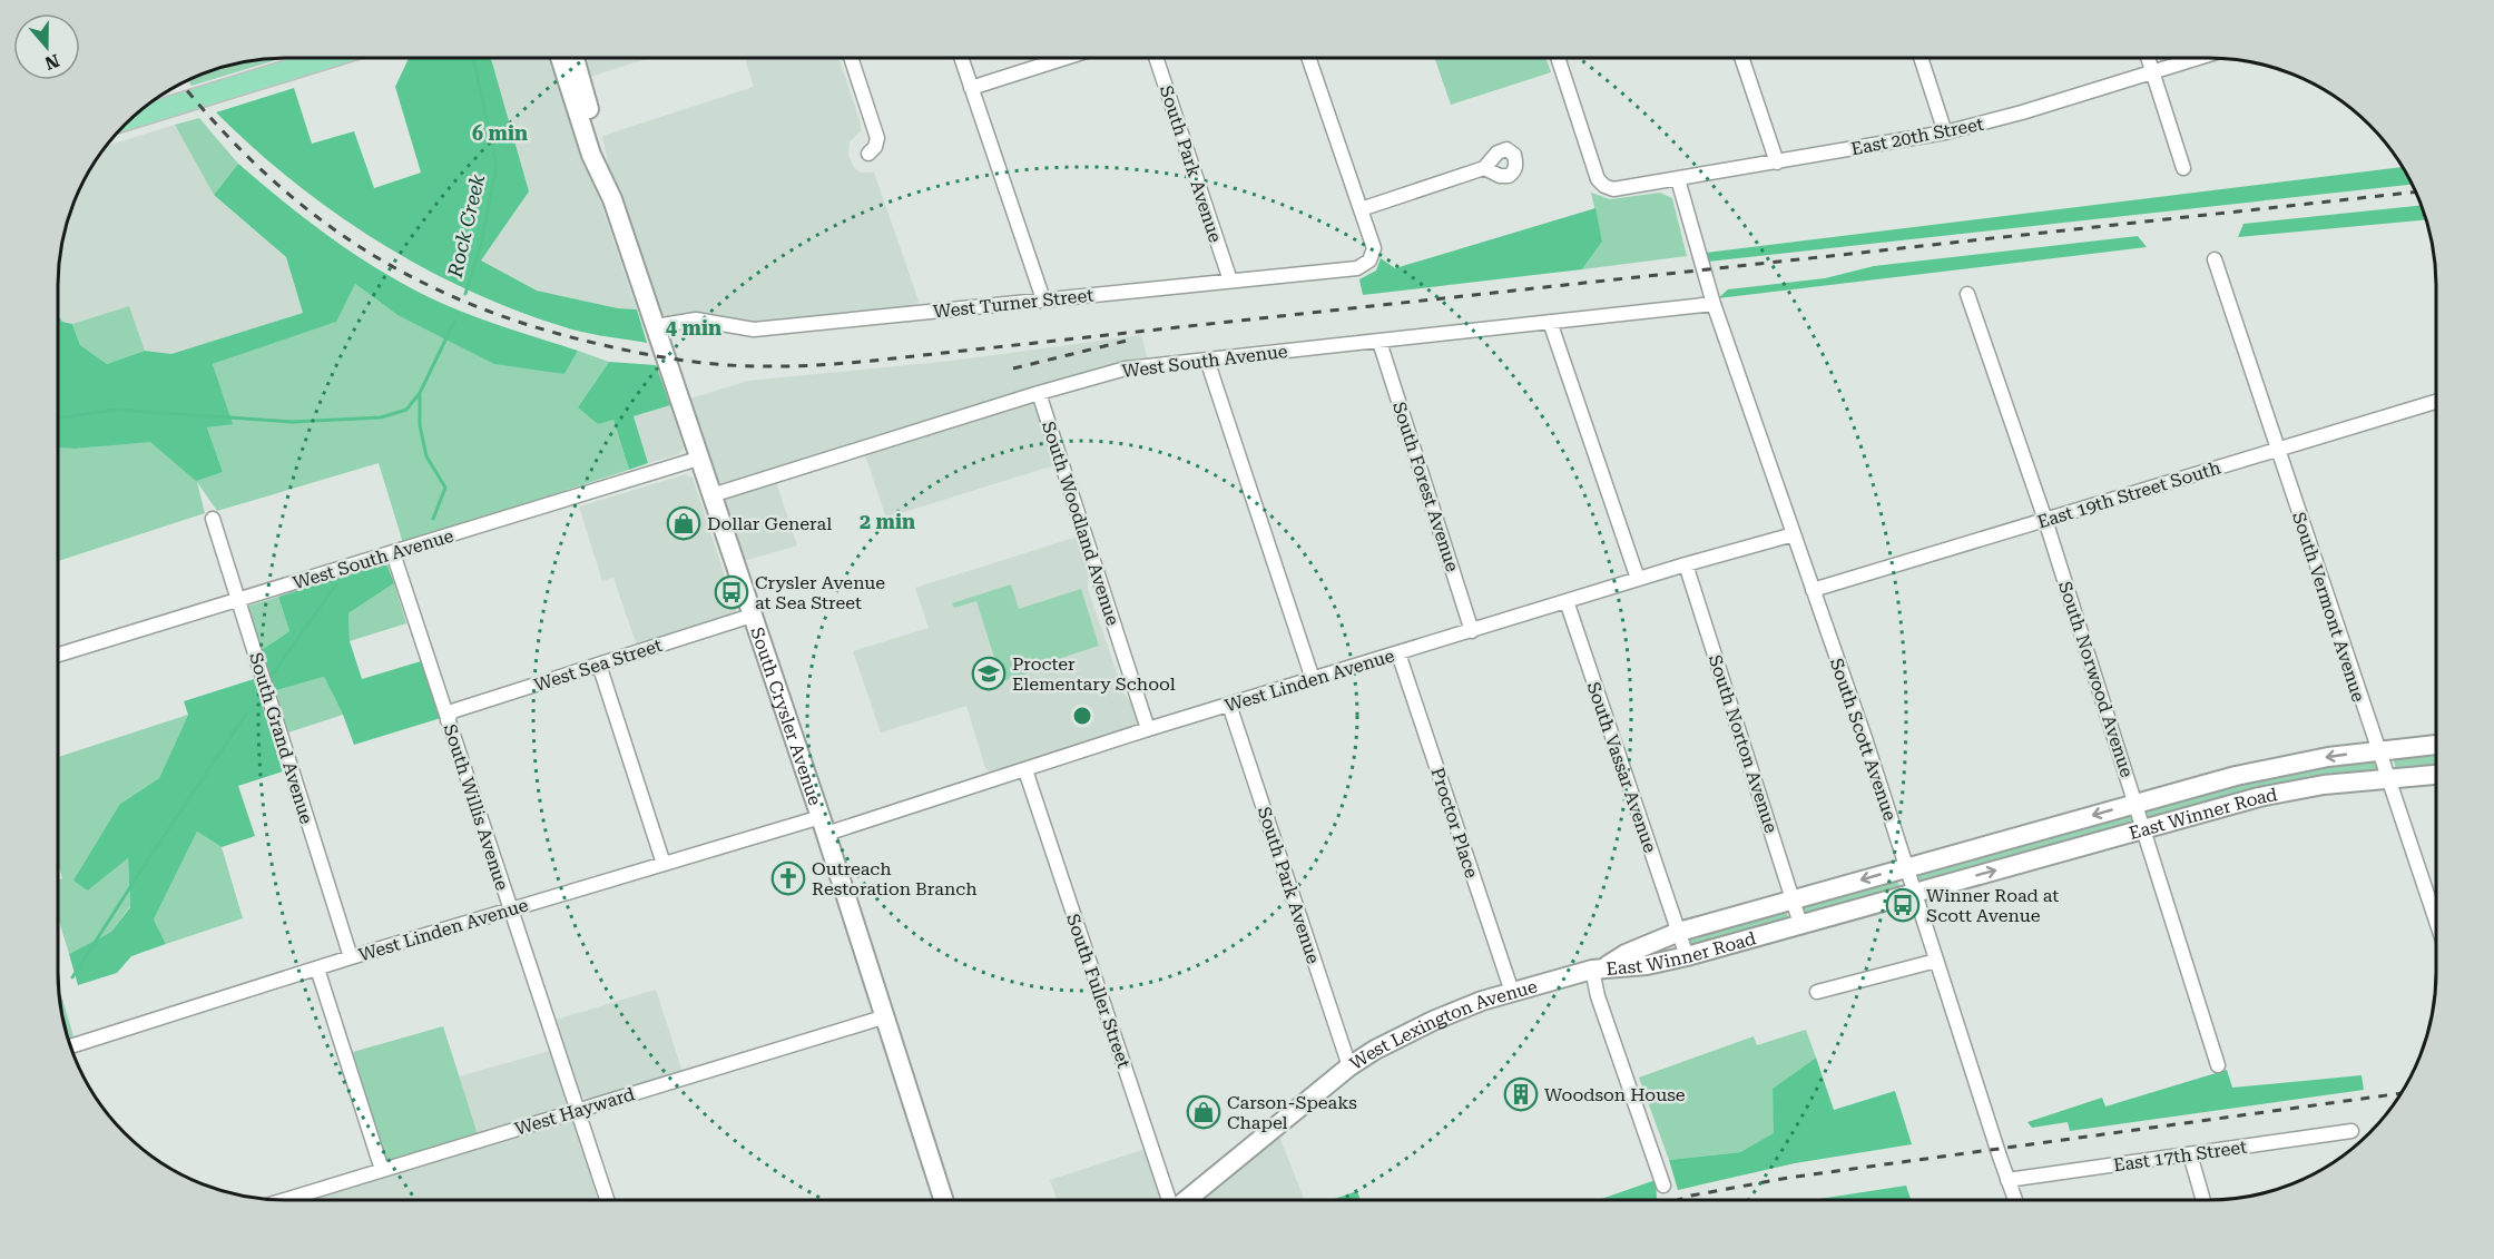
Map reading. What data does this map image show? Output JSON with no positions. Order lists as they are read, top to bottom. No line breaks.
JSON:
{"streets":{"street":["East 20th Street","South Park Avenue","West Turner Street","West South Avenue","South Forest Avenue","East 19th Street South","South Woodland Avenue","South Vermont Avenue","West Sea Street","South Norwood Avenue","West Linden Avenue","South Crysler Avenue","South Grand Avenue","South Scott Avenue","South Norton Avenue","South Vassar Avenue","South Willis Avenue","East Winner Road","Proctor Place","South Fuller Street","West Lexington Avenue","West Hayward","East 17th Street"]},"crossings":[["East 20th Street","South Scott Avenue"],["South Park Avenue","West Turner Street"],["South Park Avenue","West Linden Avenue"],["South Park Avenue","West Lexington Avenue"],["West Turner Street","South Crysler Avenue"],["West South Avenue","South Forest Avenue"],["West South Avenue","South Woodland Avenue"],["West South Avenue","South Crysler Avenue"],["West South Avenue","South Grand Avenue"],["West South Avenue","South Scott Avenue"],["West South Avenue","South Willis Avenue"],["South Forest Avenue","West Linden Avenue"],["East 19th Street South","South Vermont Avenue"],["East 19th Street South","South Norwood Avenue"],["East 19th Street South","South Scott Avenue"],["South Woodland Avenue","West Linden Avenue"],["South Vermont Avenue","East Winner Road"],["West Sea Street","South Crysler Avenue"],["West Sea Street","South Willis Avenue"],["South Norwood Avenue","East Winner Road"],["West Linden Avenue","South Crysler Avenue"],["West Linden Avenue","South Grand Avenue"],["West Linden Avenue","South Scott Avenue"],["West Linden Avenue","South Norton Avenue"],["West Linden Avenue","South Vassar Avenue"],["West Linden Avenue","South Willis Avenue"],["West Linden Avenue","Proctor Place"],["West Linden Avenue","South Fuller Street"],["South Crysler Avenue","West Hayward"],["South Scott Avenue","East Winner Road"],["South Scott Avenue","East 17th Street"],["South Norton Avenue","East Winner Road"],["South Vassar Avenue","East Winner Road"],["South Willis Avenue","West Hayward"],["East Winner Road","West Lexington Avenue"],["Proctor Place","West Lexington Avenue"]],"water":["Rock Creek"],"places":{"shop":["Dollar General","Carson-Speaks Chapel"],"bus stop":["Crysler Avenue at Sea Street","Winner Road at Scott Avenue"],"school or university":["Procter Elementary School"],"church":["Outreach Restoration Branch"],"building":["Woodson House"]},"north":"bottom","rings":["6 min","4 min","2 min"]}
